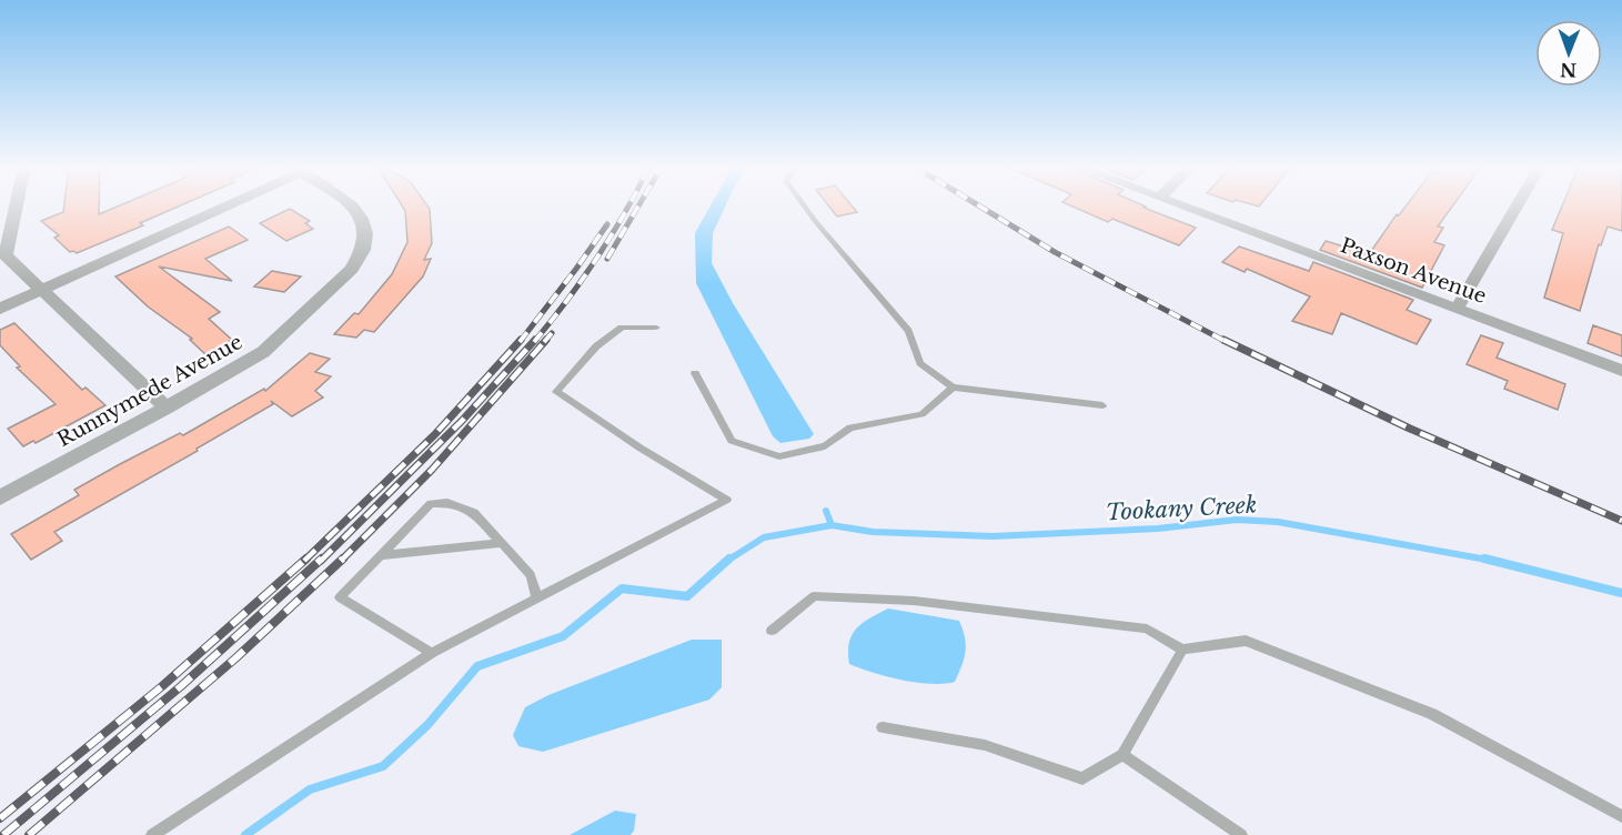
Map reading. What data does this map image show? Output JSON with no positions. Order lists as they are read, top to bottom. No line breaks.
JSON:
{"streets":{"street":["Paxson Avenue","Runnymede Avenue"]},"water":["Tookany Creek"],"north":"bottom"}
